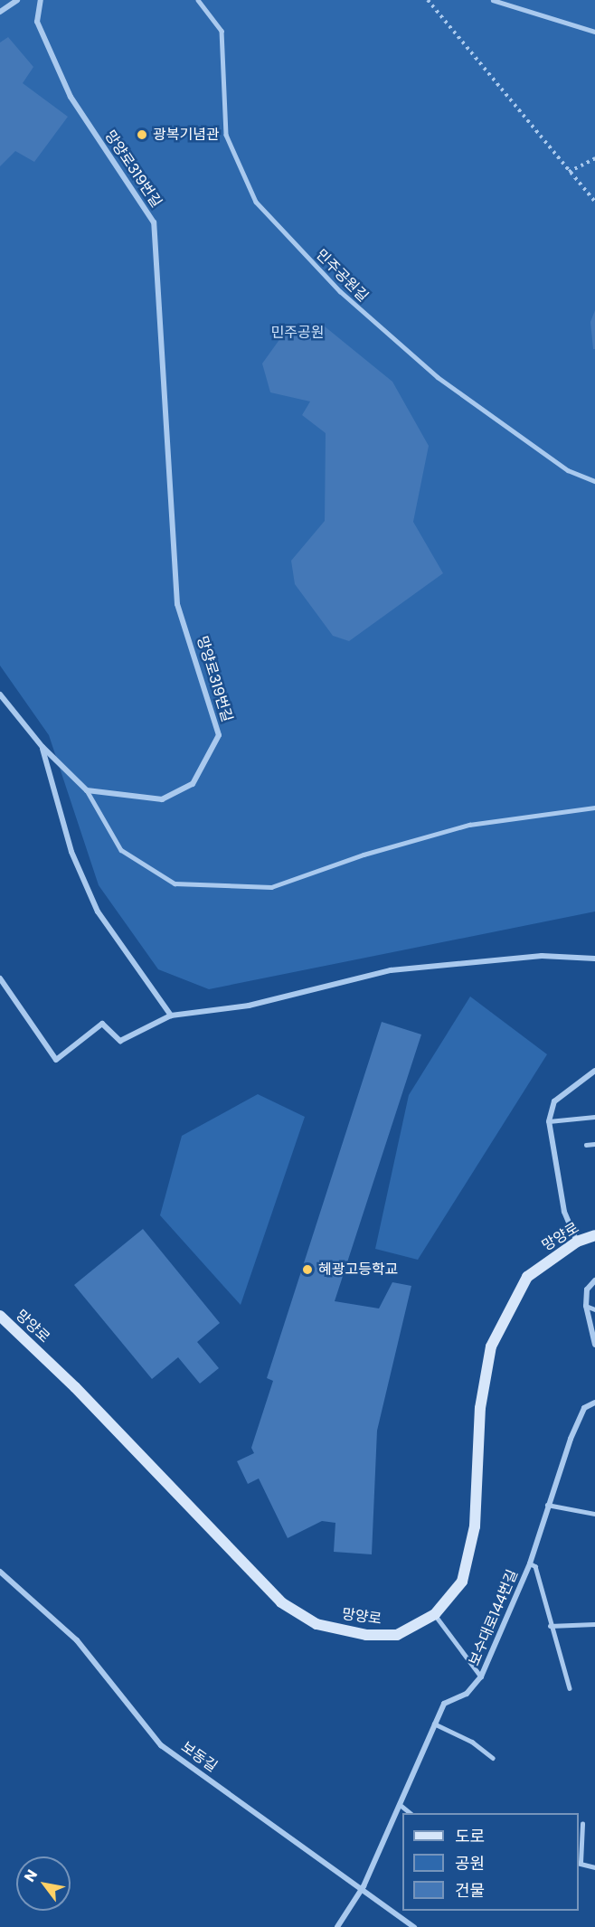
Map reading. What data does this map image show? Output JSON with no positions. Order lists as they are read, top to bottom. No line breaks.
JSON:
{"streets":{"main road":["망양로"],"street":["망양로319번길","보수대로144번길","보동길"],"lane":["민주공원길"]},"crossings":[["보수대로144번길","보동길"]],"parks":["민주공원"],"places":["광복기념관","혜광고등학교"],"legend":["도로","공원","건물"],"north":"top left"}
